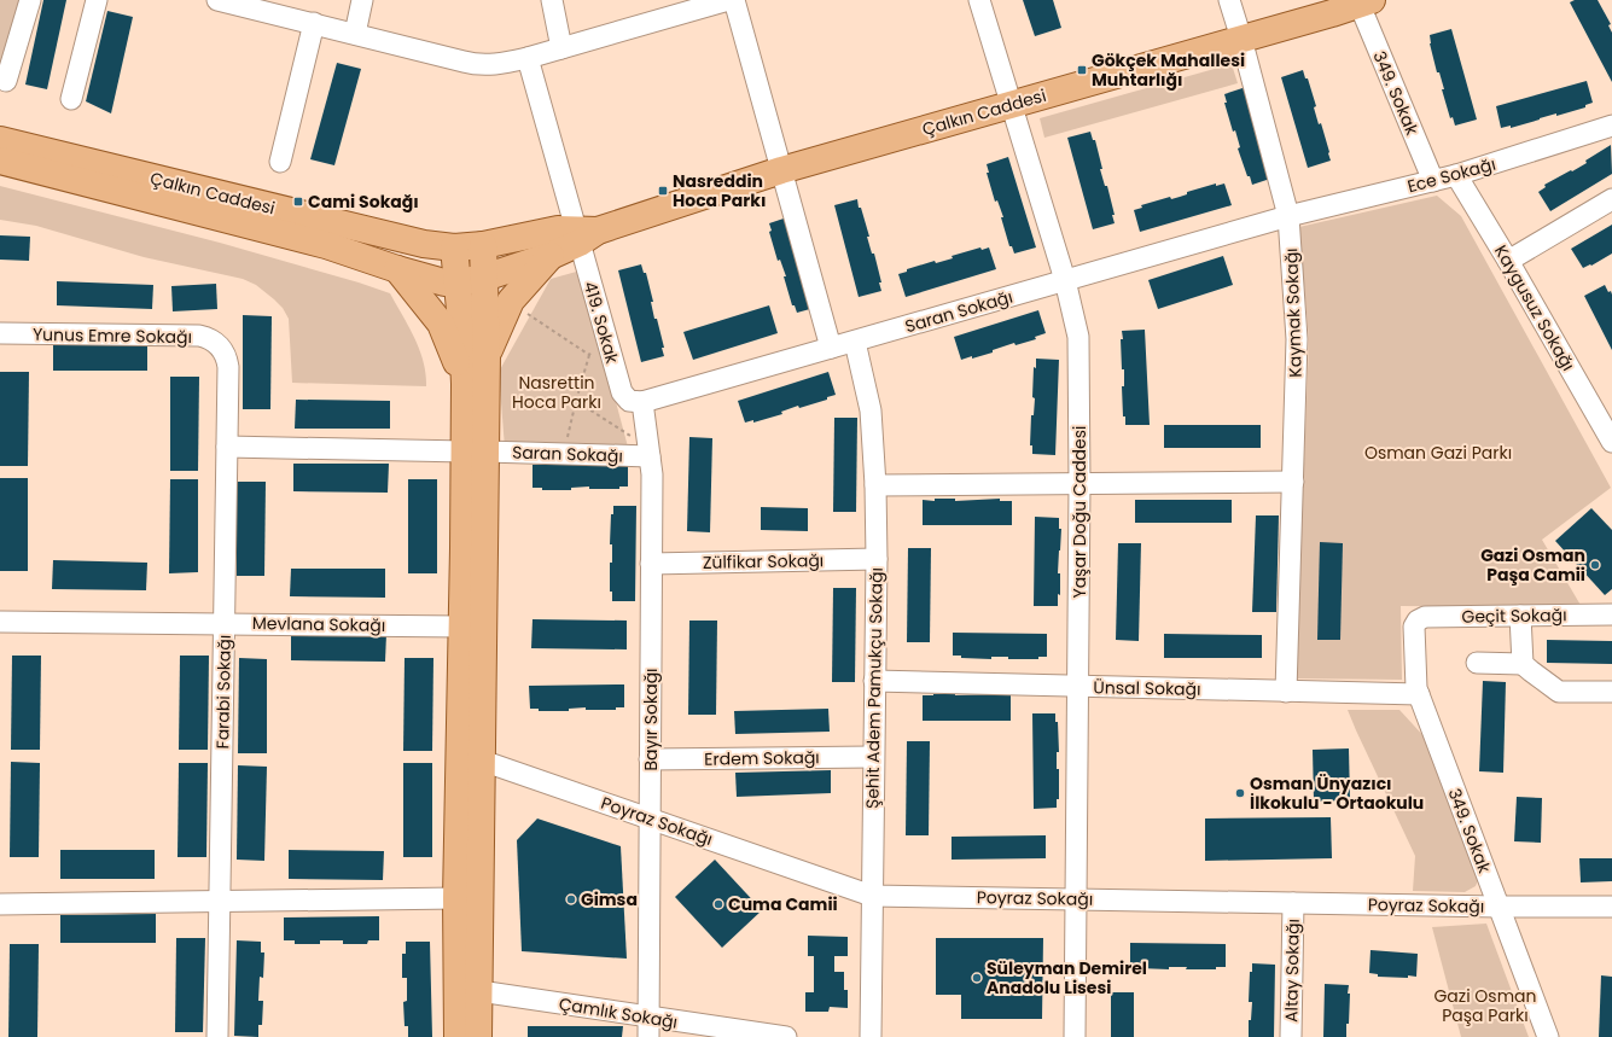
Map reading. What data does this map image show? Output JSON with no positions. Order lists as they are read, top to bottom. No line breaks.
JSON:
{"streets":{"main road":["Çalkın Caddesi"],"street":["349. Sokak","Ece Sokağı","Kaygusuz Sokağı","Saran Sokağı","Kaymak Sokağı","419. Sokak","Yunus Emre Sokağı","Yaşar Doğu Caddesi","Zülfikar Sokağı","Geçit Sokağı","Mevlana Sokağı","Şehit Adem Pamukçu Sokağı","Ünsal Sokağı","Farabi Sokağı","Bayır Sokağı","Erdem Sokağı","Poyraz Sokağı","Altay Sokağı","Çamlık Sokağı"]},"crossings":[["349. Sokak","Çalkın Caddesi"],["349. Sokak","Ece Sokağı"],["349. Sokak","Geçit Sokağı"],["349. Sokak","Ünsal Sokağı"],["349. Sokak","Poyraz Sokağı"],["Çalkın Caddesi","Kaymak Sokağı"],["Çalkın Caddesi","419. Sokak"],["Çalkın Caddesi","Yaşar Doğu Caddesi"],["Ece Sokağı","Kaygusuz Sokağı"],["Ece Sokağı","Saran Sokağı"],["Ece Sokağı","Kaymak Sokağı"],["Saran Sokağı","Kaymak Sokağı"],["Saran Sokağı","419. Sokak"],["Saran Sokağı","Yaşar Doğu Caddesi"],["Saran Sokağı","Şehit Adem Pamukçu Sokağı"],["Saran Sokağı","Farabi Sokağı"],["Saran Sokağı","Bayır Sokağı"],["Kaymak Sokağı","Ünsal Sokağı"],["419. Sokak","Bayır Sokağı"],["Yunus Emre Sokağı","Farabi Sokağı"],["Yaşar Doğu Caddesi","Ünsal Sokağı"],["Yaşar Doğu Caddesi","Poyraz Sokağı"],["Zülfikar Sokağı","Şehit Adem Pamukçu Sokağı"],["Zülfikar Sokağı","Bayır Sokağı"],["Mevlana Sokağı","Farabi Sokağı"],["Şehit Adem Pamukçu Sokağı","Ünsal Sokağı"],["Şehit Adem Pamukçu Sokağı","Erdem Sokağı"],["Şehit Adem Pamukçu Sokağı","Poyraz Sokağı"],["Bayır Sokağı","Erdem Sokağı"],["Bayır Sokağı","Poyraz Sokağı"],["Bayır Sokağı","Çamlık Sokağı"],["Poyraz Sokağı","Altay Sokağı"]],"parks":["Nasrettin Hoca Parkı","Osman Gazi Parkı","Gazi Osman Paşa Parkı"],"places":{"transit":["Gökçek Mahallesi Muhtarlığı","Nasreddin Hoca Parkı","Cami Sokağı"],"other":["Gazi Osman Paşa Camii","Osman Ünyazıcı İlkokulu - Ortaokulu","Gimsa","Cuma Camii","Süleyman Demirel Anadolu Lisesi"]}}
